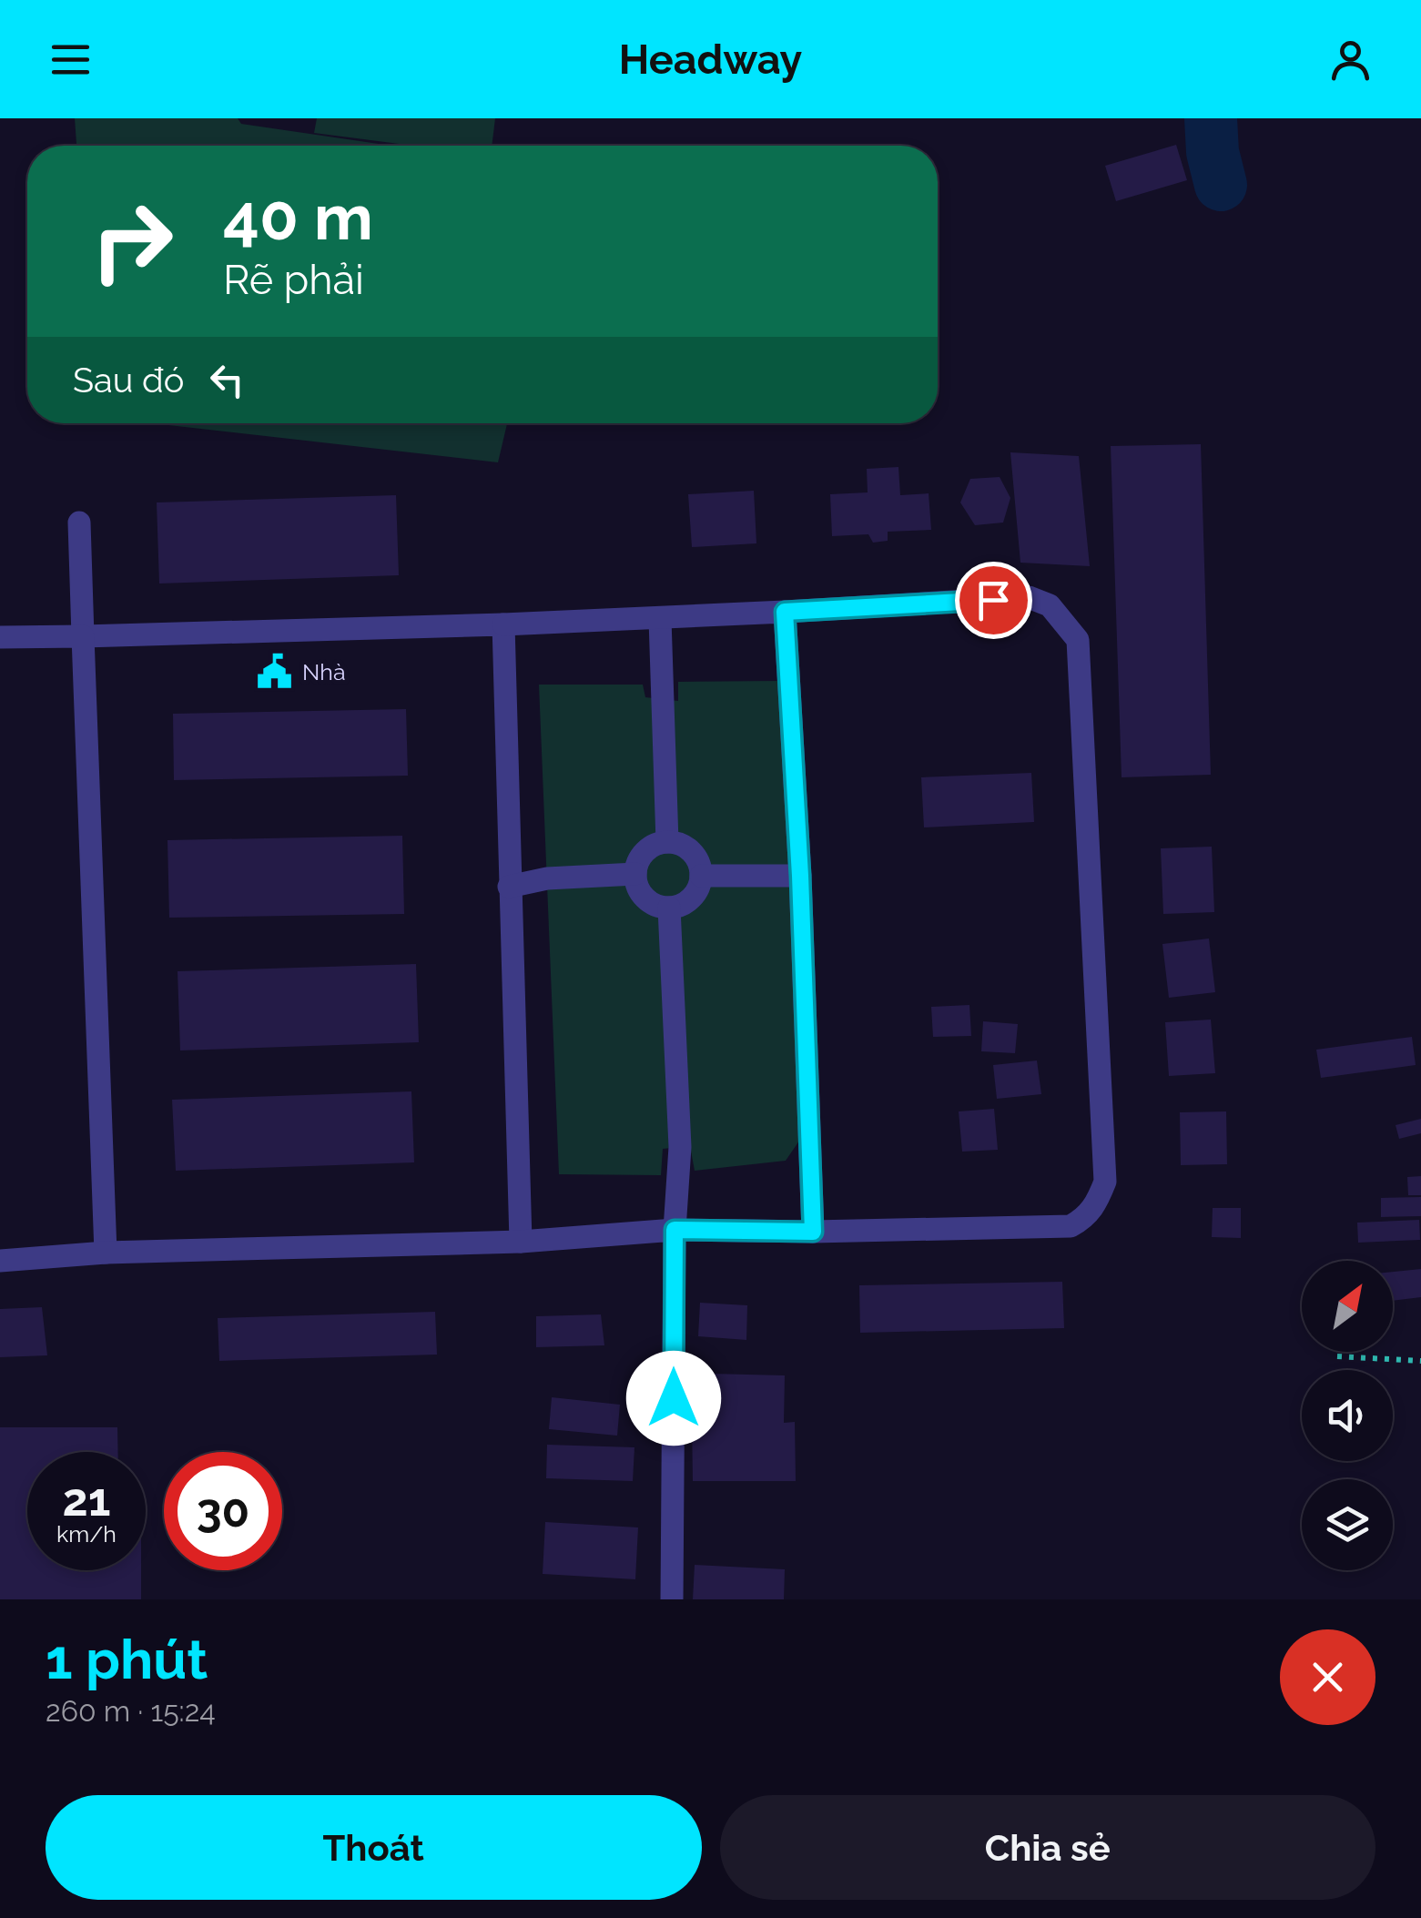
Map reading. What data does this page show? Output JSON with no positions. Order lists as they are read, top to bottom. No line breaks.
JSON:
{"places":{"public building":["Nhà"]},"north":"top right","page":{"header":"Headway","turn":["40 m","Rẽ phải"],"then":"Sau đó","speed":"21 km/h","limit":"30","heading":["1 phút","260 m · 15:24"],"buttons":["Thoát","Chia sẻ"]}}
